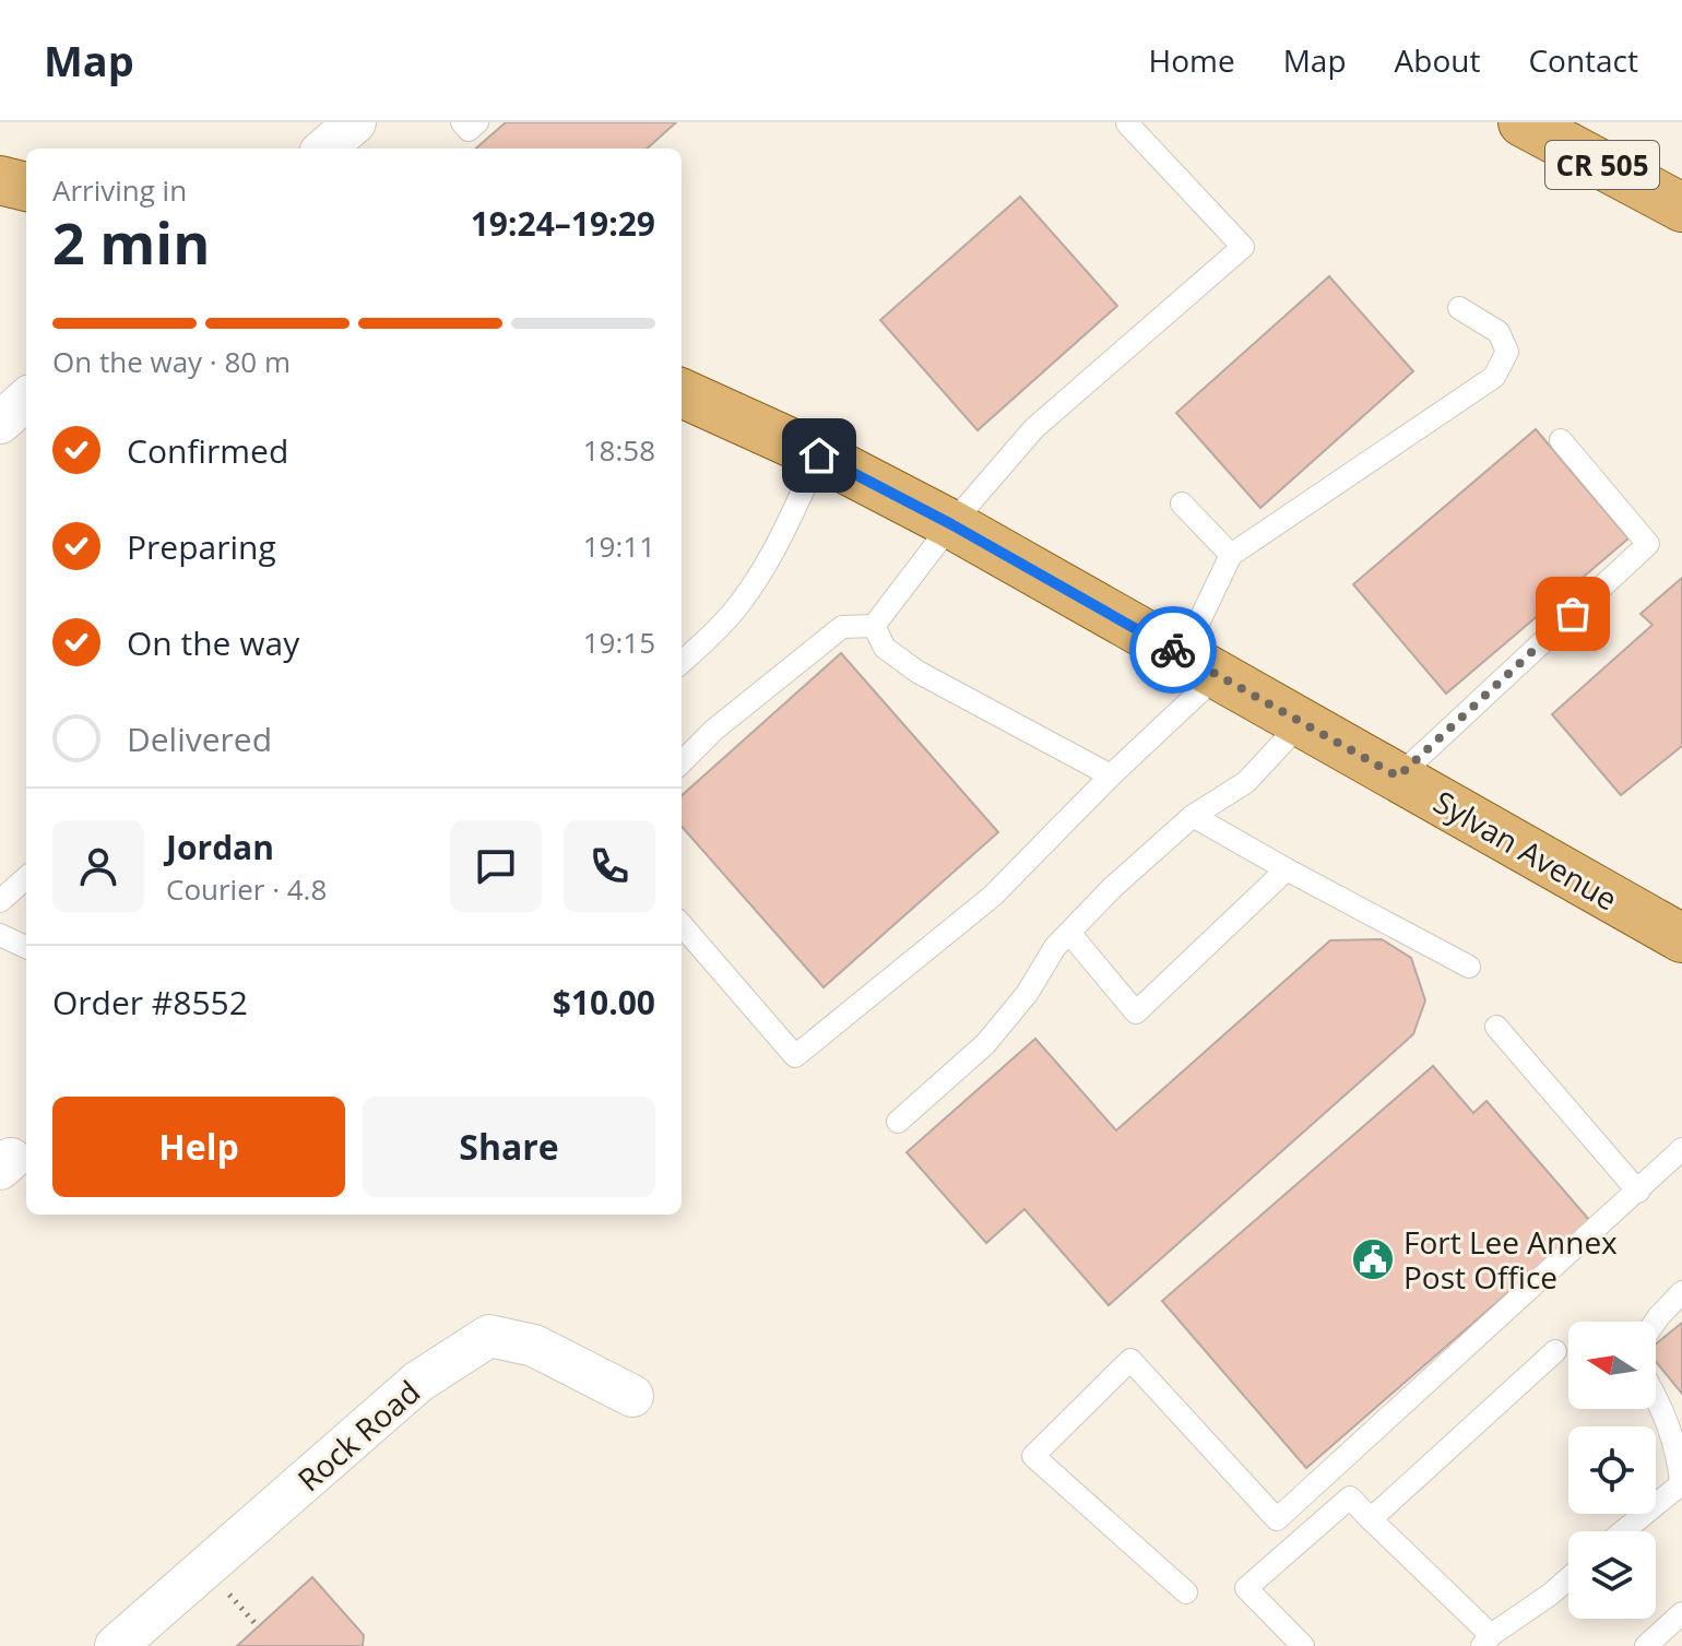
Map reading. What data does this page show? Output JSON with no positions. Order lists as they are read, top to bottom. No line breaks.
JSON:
{"streets":{"main road":["CR 505","Sylvan Avenue"],"street":["Rock Road"]},"places":{"public building":["Fort Lee Annex Post Office"]},"north":"left","page":{"header":"Map","nav":["Home","Map","About","Contact"],"heading":["2 min","Arriving in","19:24–19:29"],"panel":["Jordan","Courier · 4.8","Order #8552","$10.00"],"bar":"On the way · 80 m","list":[["Confirmed","18:58"],["Preparing","19:11"],["On the way","19:15"],"Delivered"],"buttons":["Help","Share"]}}
